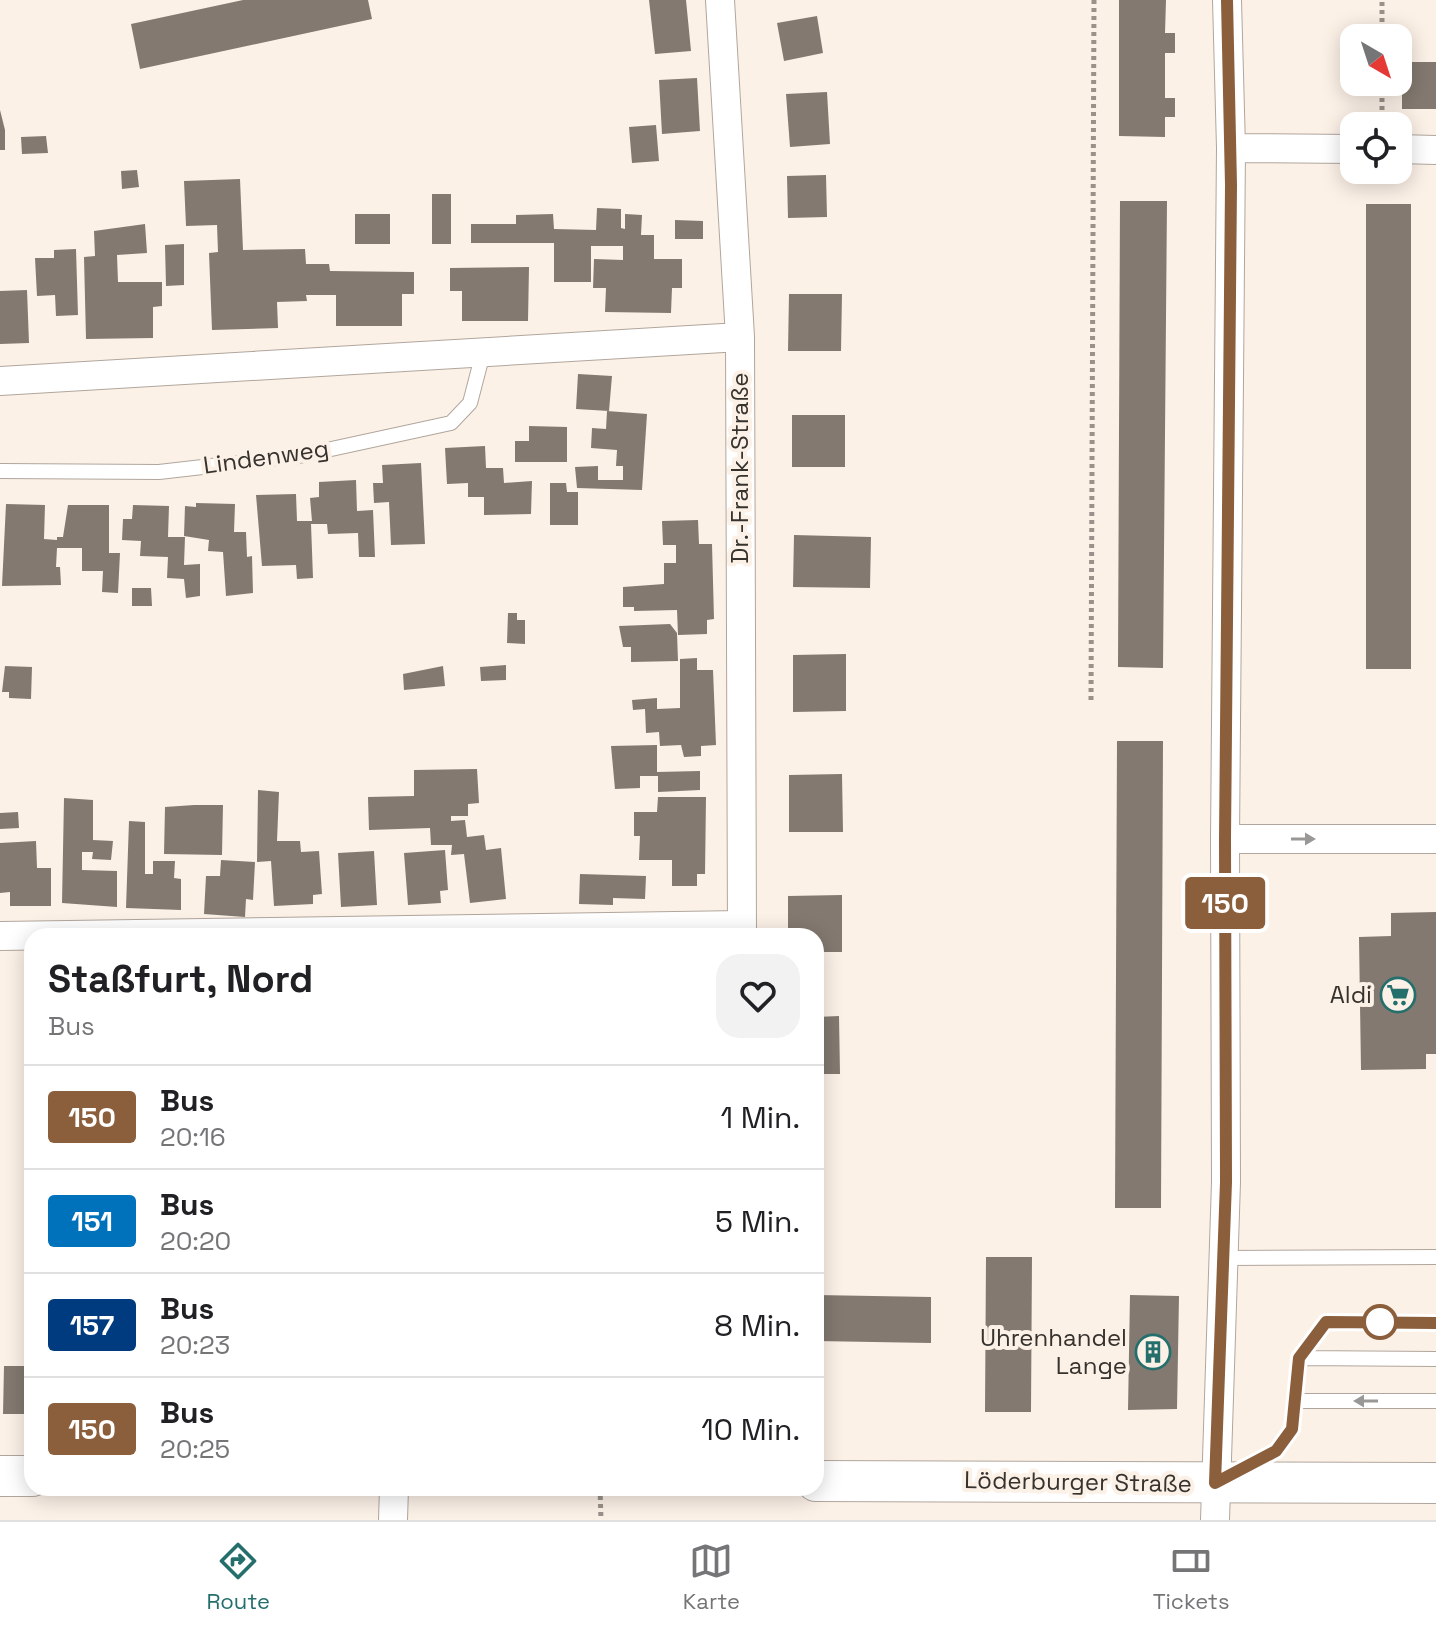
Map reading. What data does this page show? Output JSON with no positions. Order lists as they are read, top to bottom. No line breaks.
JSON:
{"streets":{"street":["Dr.-Frank-Straße","Löderburger Straße"],"lane":["Lindenweg"]},"places":{"supermarket":["Aldi"],"building":["Uhrenhandel Lange"]},"lines":["bus line 150"],"north":"bottom right","page":{"on_map":"150","heading":["Staßfurt, Nord","Bus"],"list":[{"mark":"150","name":"Bus","note":"20:16","value":"1 Min."},{"mark":"151","name":"Bus","note":"20:20","value":"5 Min."},{"mark":"157","name":"Bus","note":"20:23","value":"8 Min."},{"mark":"150","name":"Bus","note":"20:25","value":"10 Min."}],"tabs":["Route","Karte","Tickets"]}}
